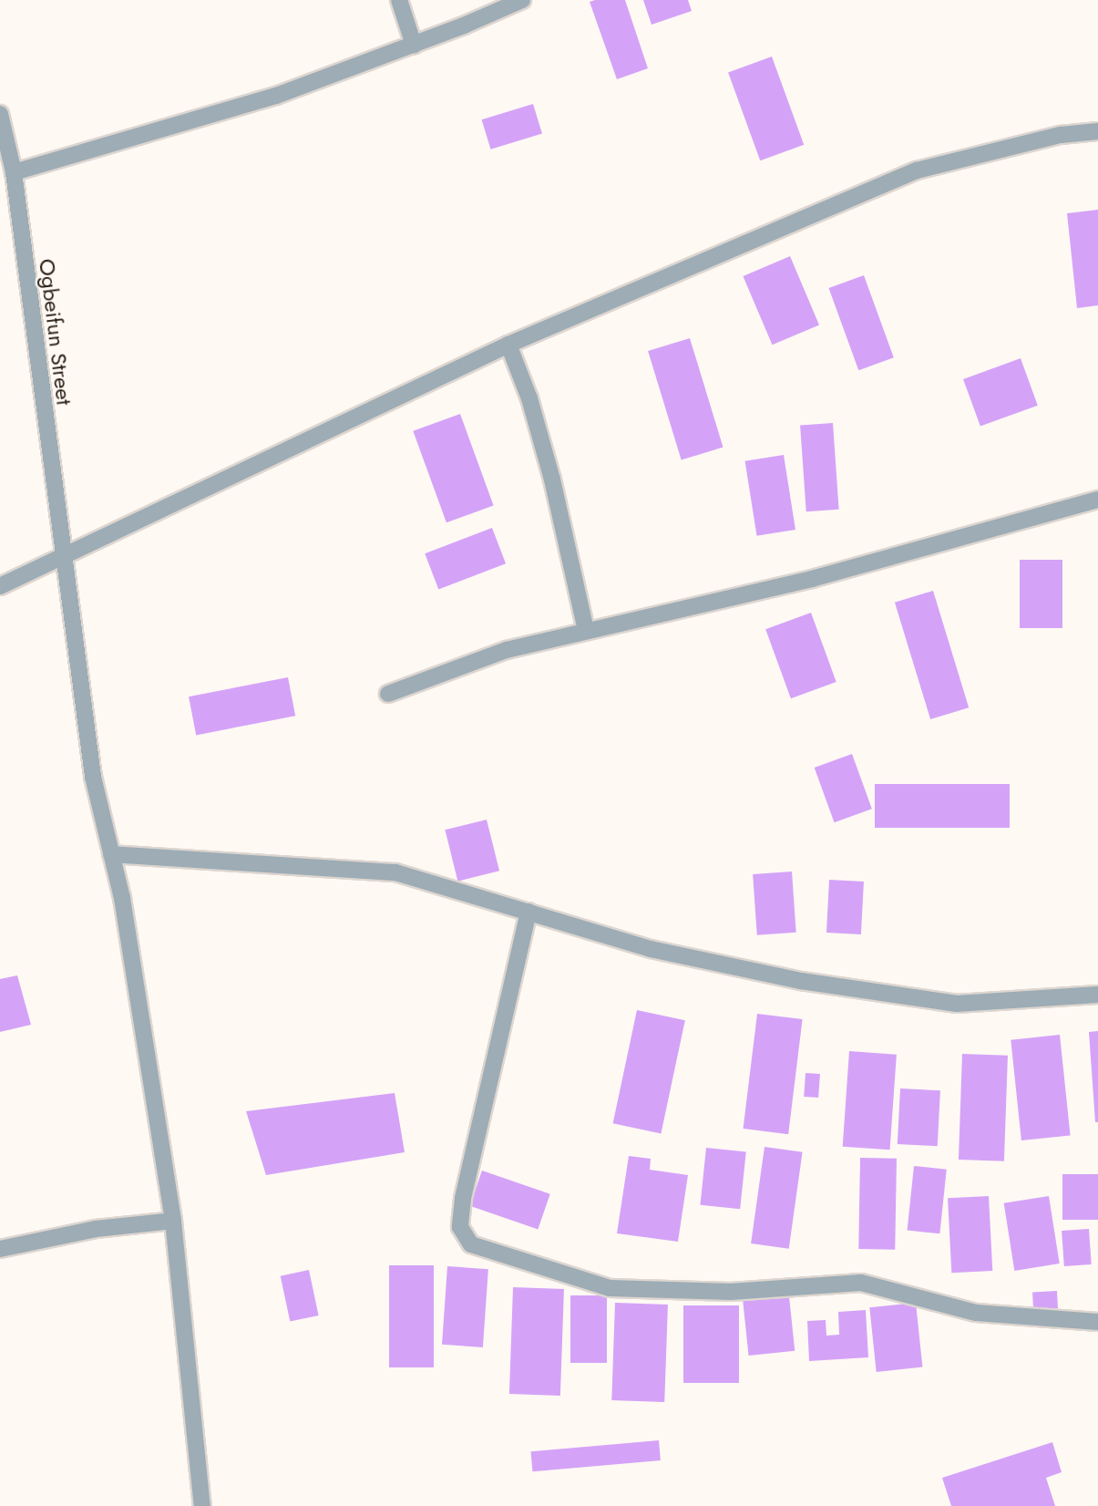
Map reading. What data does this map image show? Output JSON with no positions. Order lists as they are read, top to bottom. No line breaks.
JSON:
{"streets":{"street":["Ogbeifun Street"]}}
